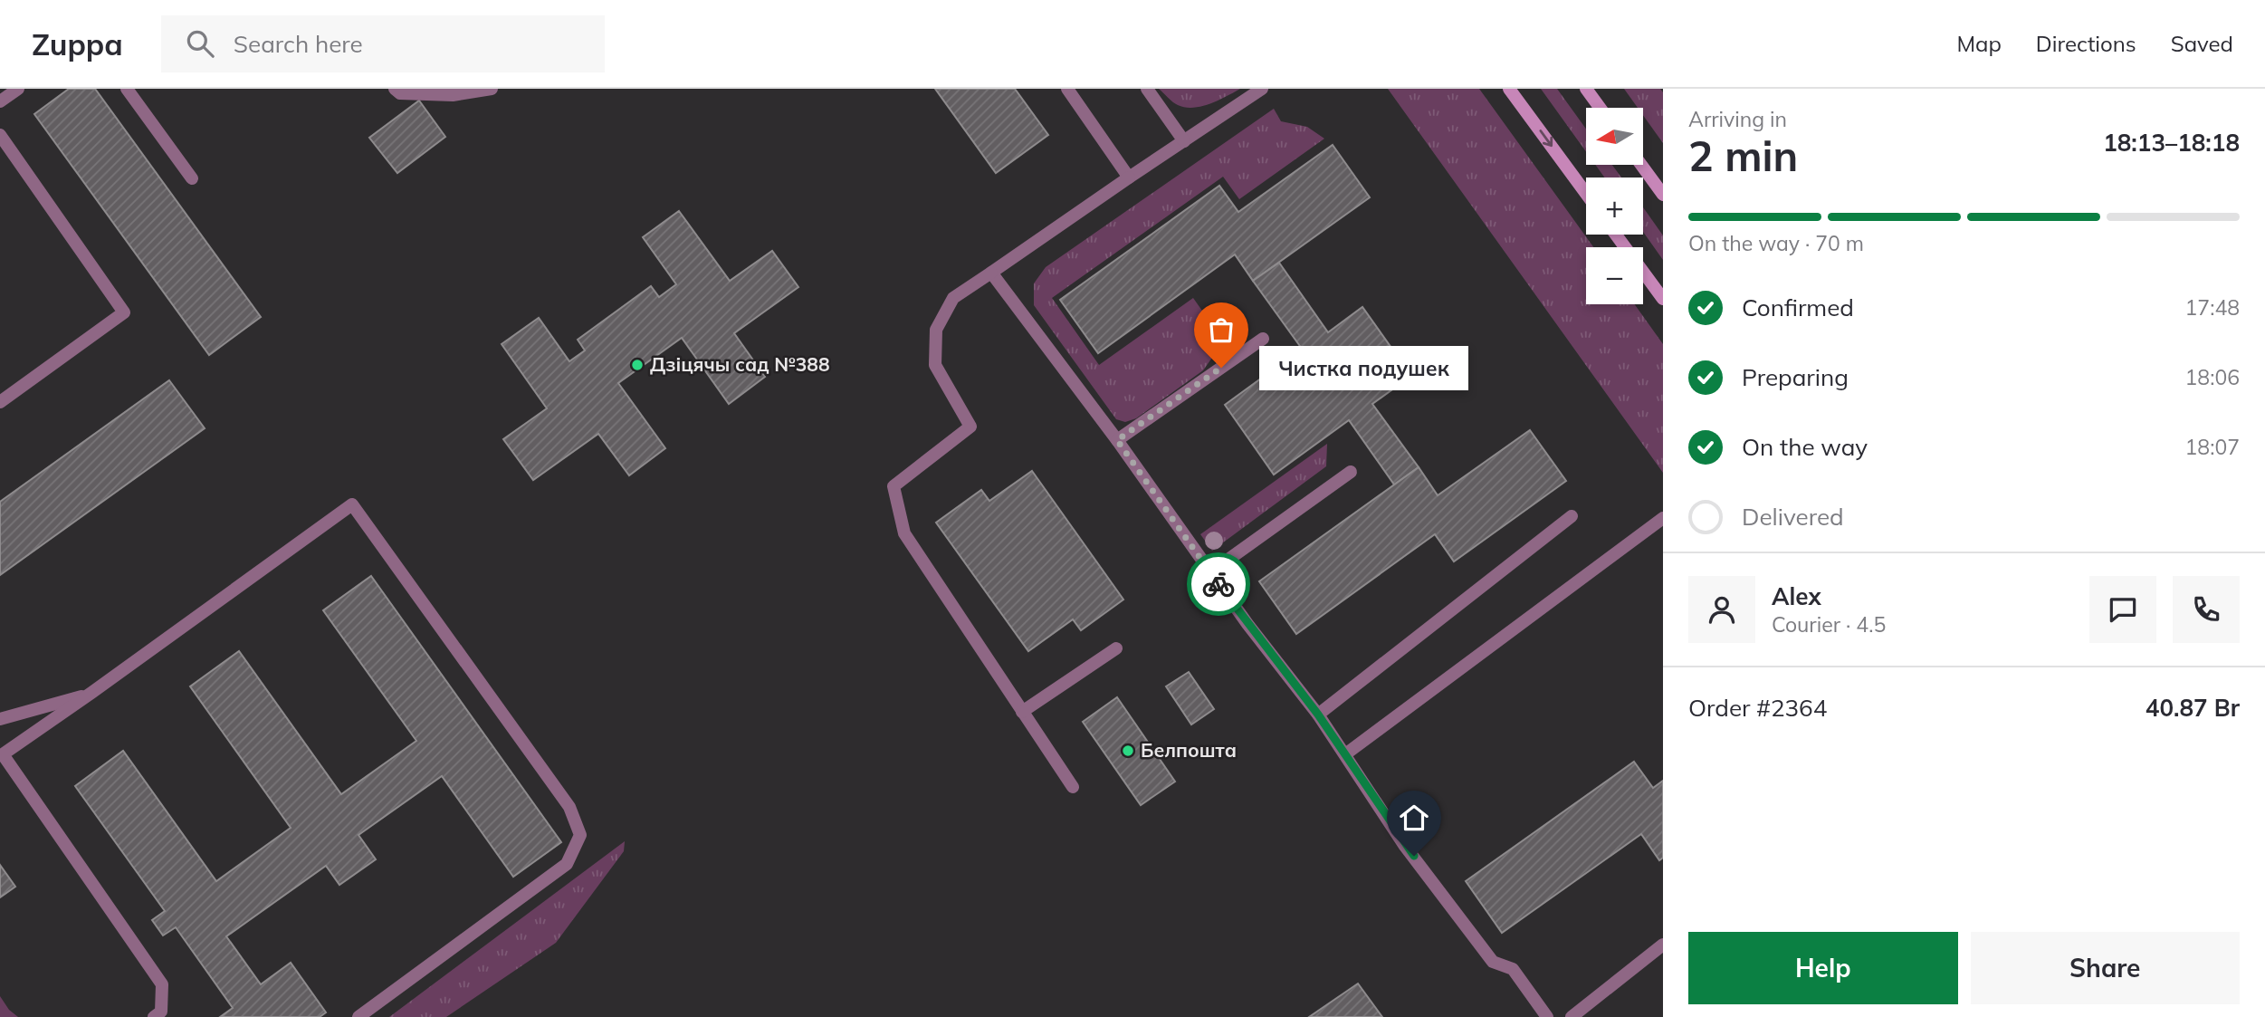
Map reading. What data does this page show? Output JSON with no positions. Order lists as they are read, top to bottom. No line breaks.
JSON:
{"places":["Дзіцячы сад №388","Чистка подушек","Белпошта"],"north":"left","page":{"header":"Zuppa","search":"Search here","nav":["Map","Directions","Saved"],"heading":["2 min","Arriving in","18:13–18:18"],"panel":["Alex","Courier · 4.5","Order #2364","40.87 Br"],"map_buttons":["+","−"],"bar":"On the way · 70 m","list":[["Confirmed","17:48"],["Preparing","18:06"],["On the way","18:07"],"Delivered"],"bubble":"Чистка подушек","buttons":["Help","Share"]}}
